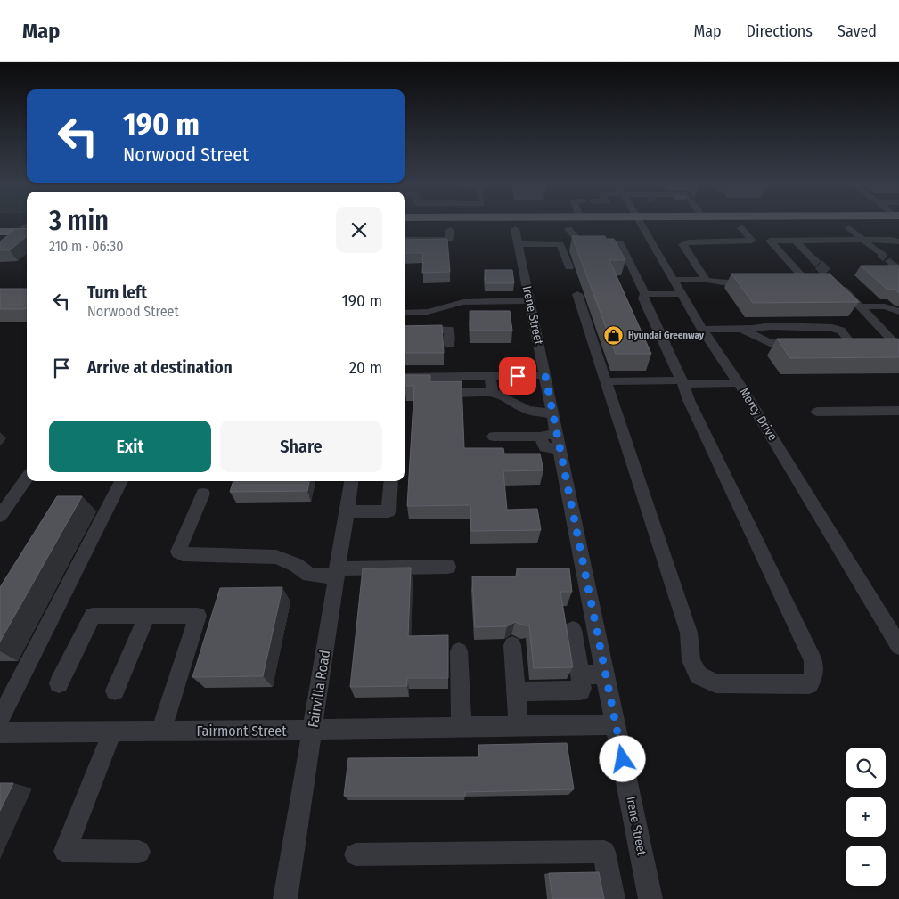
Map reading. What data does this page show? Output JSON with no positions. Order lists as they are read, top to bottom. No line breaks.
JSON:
{"streets":{"street":["Irene Street","Mercy Drive","Fairvilla Road","Fairmont Street"]},"crossings":[["Irene Street","Fairmont Street"],["Fairvilla Road","Fairmont Street"]],"places":{"shop":["Hyundai Greenway"]},"page":{"header":"Map","nav":["Map","Directions","Saved"],"turn":["190 m","Norwood Street"],"heading":["3 min","210 m · 06:30"],"list":[{"name":"Turn left","note":"Norwood Street","value":"190 m"},{"name":"Arrive at destination","value":"20 m"}],"buttons":["Exit","Share"],"map_buttons":["+","−"]}}
